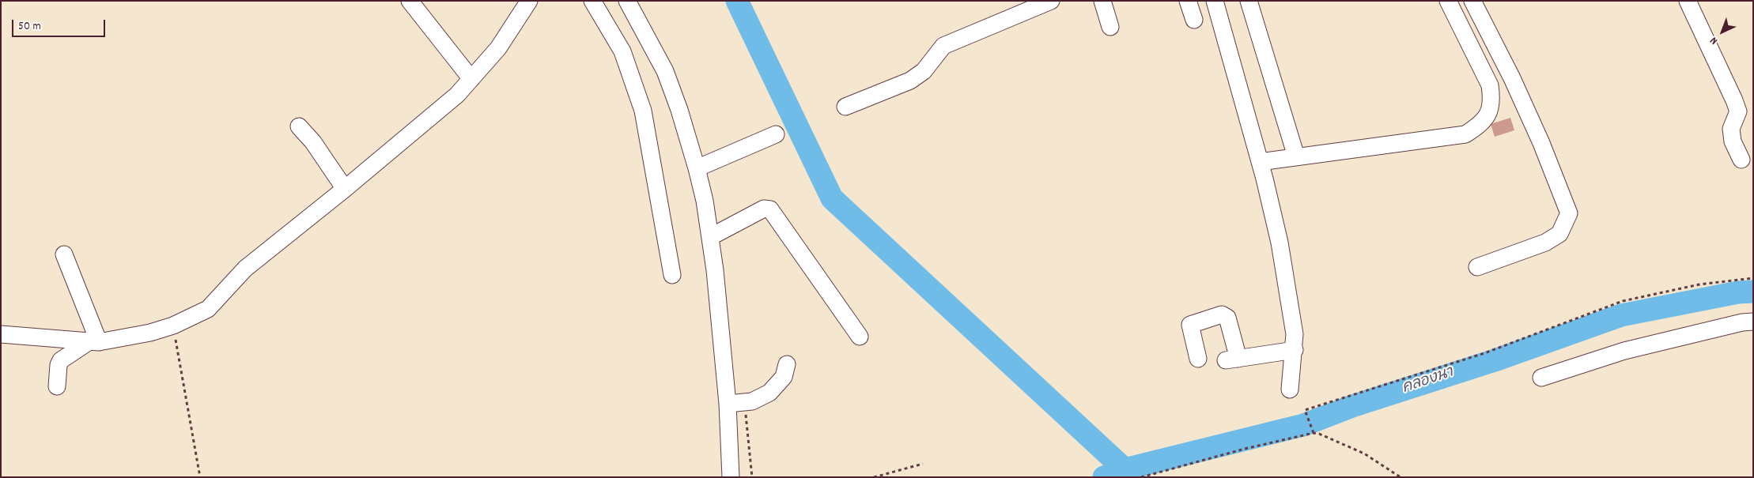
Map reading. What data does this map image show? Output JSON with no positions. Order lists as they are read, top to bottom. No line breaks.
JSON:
{"water":["คลองนา"],"scale_bar":"50 m","north":"bottom left"}
